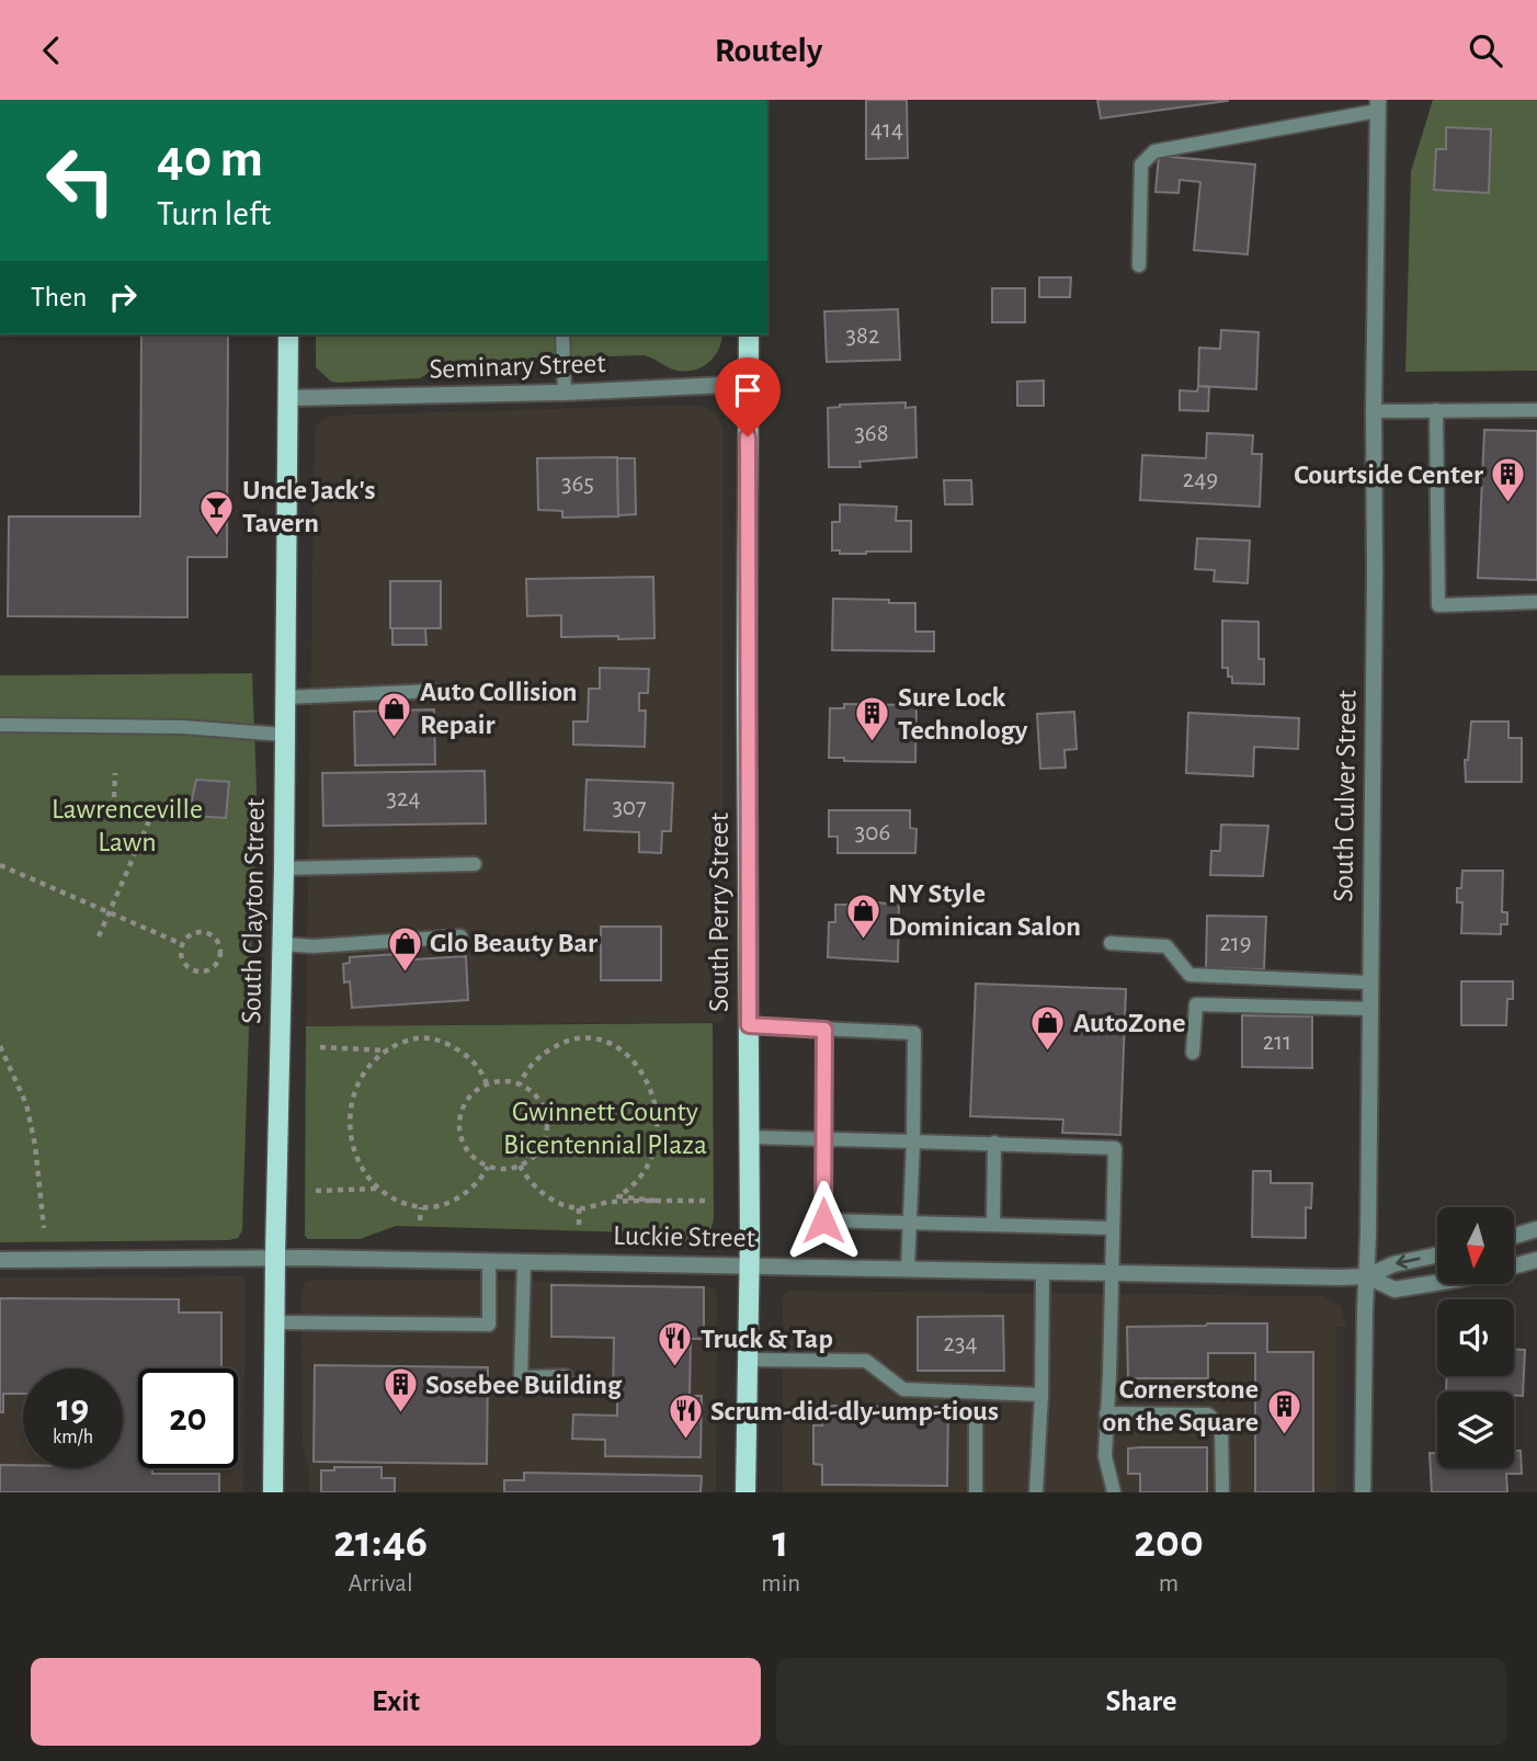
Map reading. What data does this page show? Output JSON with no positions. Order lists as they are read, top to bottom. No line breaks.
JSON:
{"streets":{"main road":["South Clayton Street","South Perry Street"],"street":["Seminary Street","South Culver Street","Luckie Street"]},"crossings":[["Seminary Street","South Clayton Street"],["Seminary Street","South Perry Street"],["South Culver Street","Luckie Street"],["South Clayton Street","Luckie Street"],["South Perry Street","Luckie Street"]],"parks":["Lawrenceville Lawn","Gwinnett County Bicentennial Plaza"],"places":{"building":["Courtside Center","Sure Lock Technology","Sosebee Building","Cornerstone on the Square"],"bar":["Uncle Jack's Tavern"],"shop":["Auto Collision Repair","NY Style Dominican Salon","Glo Beauty Bar","AutoZone"],"restaurant":["Truck & Tap","Scrum-did-dly-ump-tious"]},"house_numbers":["414","382","368","249","365","324","307","306","219","211","234"],"north":"bottom","page":{"header":"Routely","turn":["40 m","Turn left"],"then":"Then","speed":"19 km/h","limit":"20","eta":["21:46","Arrival","1","min","200","m"],"buttons":["Exit","Share"]}}
